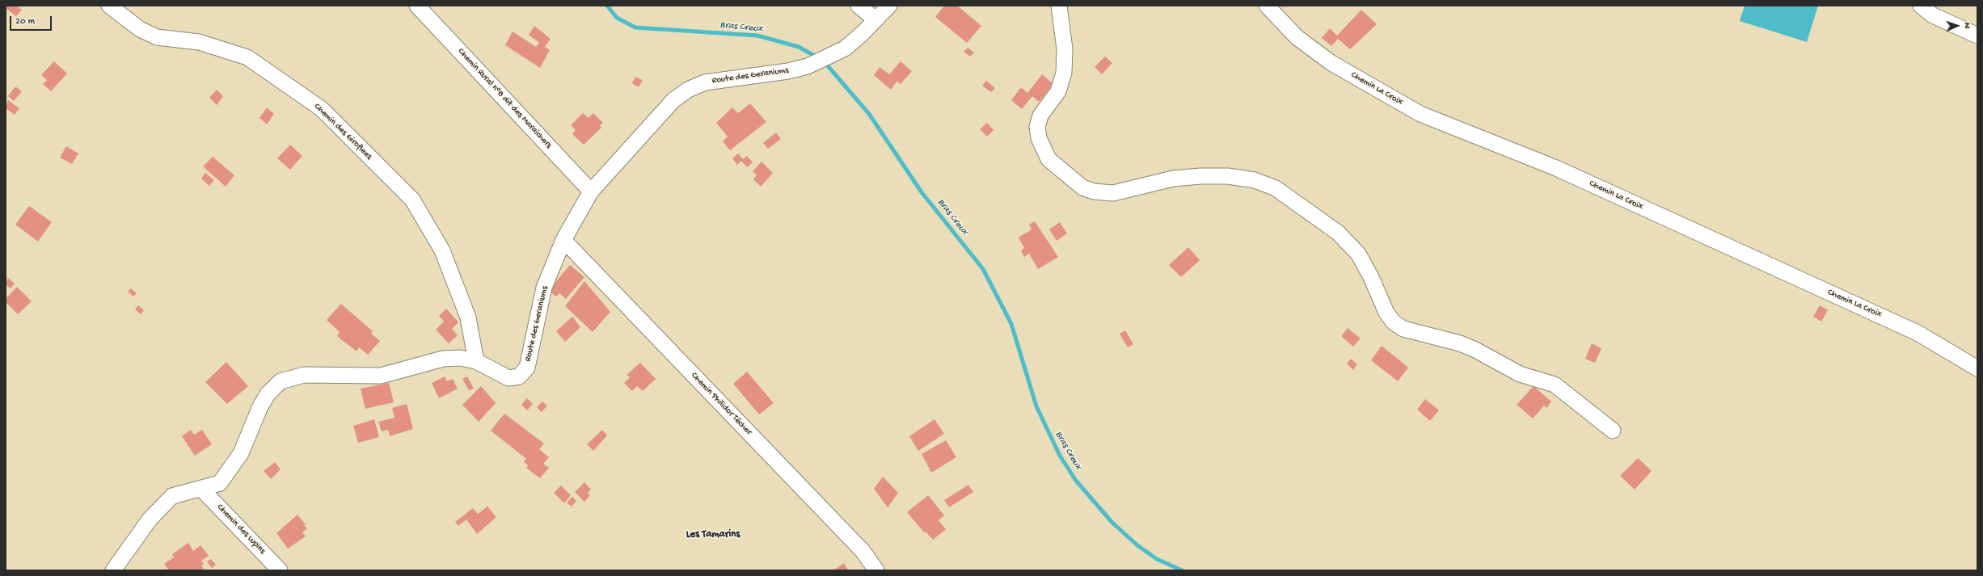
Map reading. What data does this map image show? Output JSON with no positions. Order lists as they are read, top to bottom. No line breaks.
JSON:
{"streets":{"street":["Route des Geraniums","Chemin La Croix","Chemin Rural n°8 dit des Maraichers","Chemin des Giroflees","Chemin Philidor Técher","Chemin des Lupins"]},"crossings":[["Route des Geraniums","Chemin Rural n°8 dit des Maraichers"],["Route des Geraniums","Chemin des Giroflees"],["Route des Geraniums","Chemin Philidor Técher"],["Route des Geraniums","Chemin des Lupins"]],"districts":["Les Tamarins"],"water":["Bras Creux"],"scale_bar":"20 m","north":"right"}
